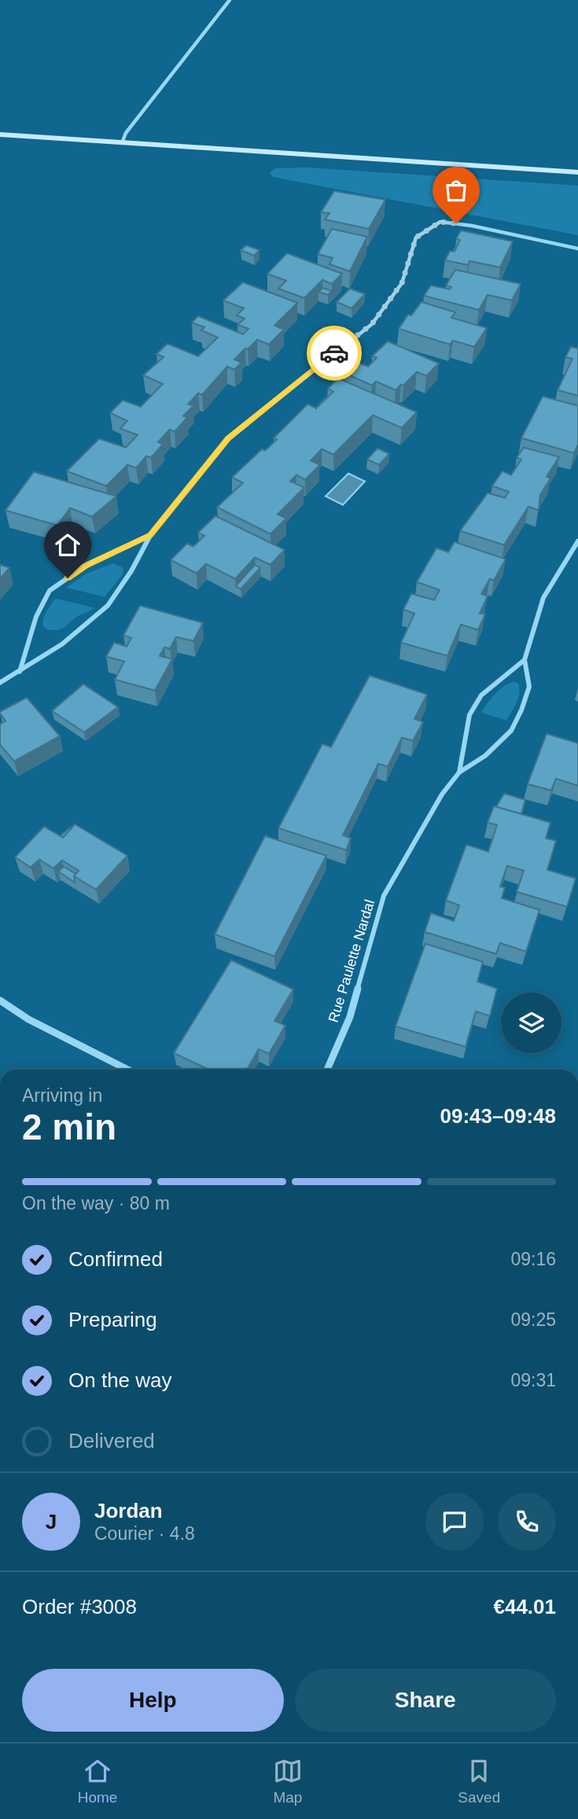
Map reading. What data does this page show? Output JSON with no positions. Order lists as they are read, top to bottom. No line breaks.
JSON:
{"streets":{"street":["Rue Paulette Nardal"]},"page":{"heading":["2 min","Arriving in","09:43–09:48"],"panel":["Jordan","Courier · 4.8","Order #3008","€44.01"],"bar":"On the way · 80 m","list":[["Confirmed","09:16"],["Preparing","09:25"],["On the way","09:31"],"Delivered"],"round":"J","buttons":["Help","Share"],"tabs":["Home","Map","Saved"]}}
